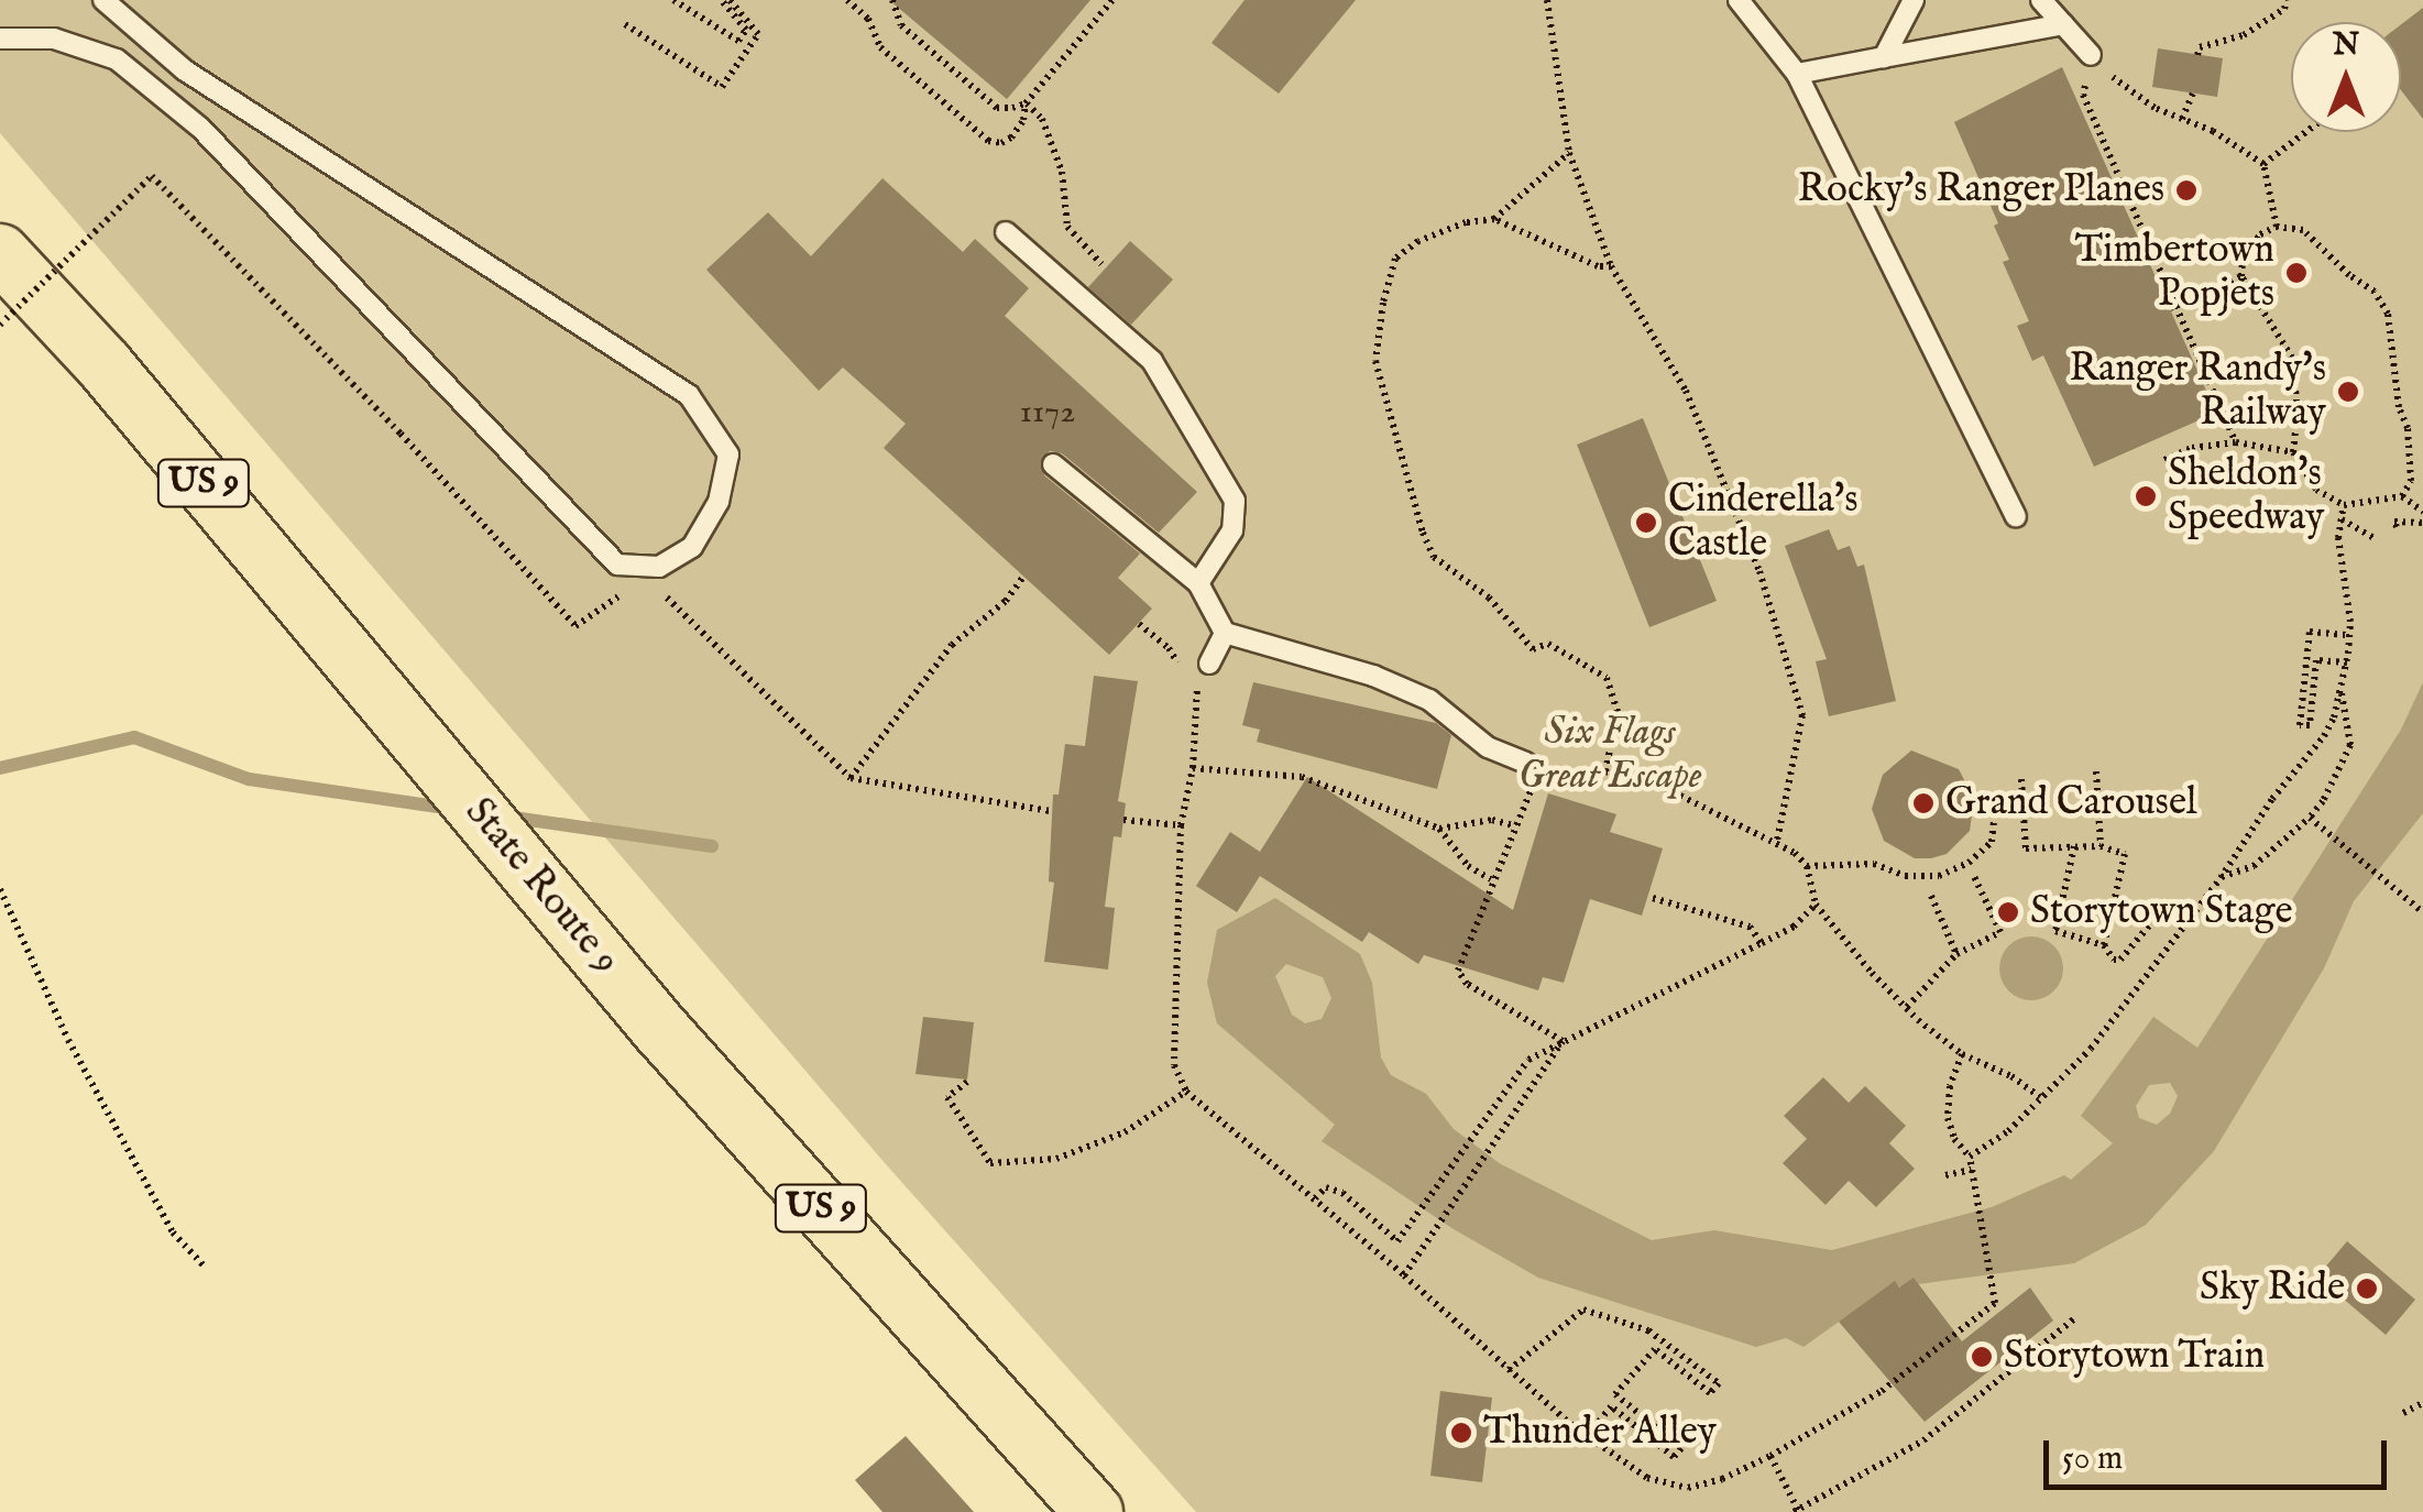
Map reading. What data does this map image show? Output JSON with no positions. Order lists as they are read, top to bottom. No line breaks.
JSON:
{"streets":{"main road":["US 9","State Route 9"]},"parks":["Six Flags Great Escape"],"places":["Rocky's Ranger Planes","Timbertown Popjets","Ranger Randy's Railway","Sheldon's Speedway","Cinderella's Castle","Grand Carousel","Storytown Stage","Sky Ride","Storytown Train","Thunder Alley"],"house_numbers":["1172"],"scale_bar":"50 m","north":"top"}
